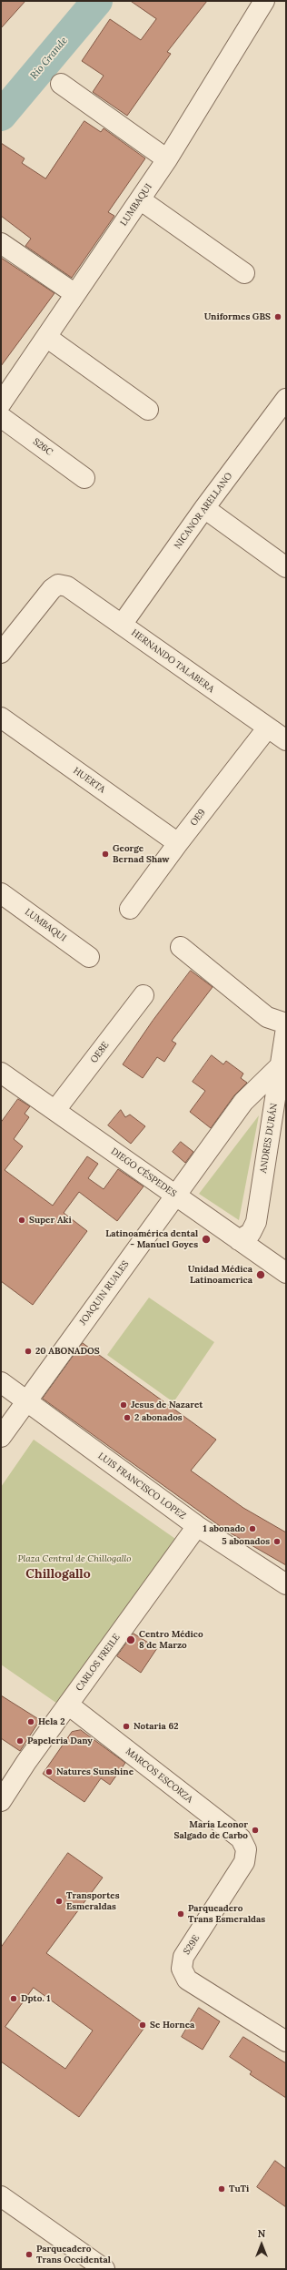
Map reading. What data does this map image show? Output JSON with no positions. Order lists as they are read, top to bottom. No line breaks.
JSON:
{"streets":{"street":["LUMBAQUI","S26C","NICANOR ARELLANO","HERNANDO TALABERA","HUERTA","OE9","OE8E","ANDRES DURÁN","DIEGO CÉSPEDES","JOAQUIN RUALES","LUIS FRANCISCO LOPEZ","CARLOS FREILE","MARCOS ESCORZA","S29E"]},"crossings":[["NICANOR ARELLANO","HERNANDO TALABERA"],["HERNANDO TALABERA","OE9"],["HUERTA","OE9"],["OE8E","DIEGO CÉSPEDES"],["ANDRES DURÁN","DIEGO CÉSPEDES"],["ANDRES DURÁN","JOAQUIN RUALES"],["DIEGO CÉSPEDES","JOAQUIN RUALES"],["JOAQUIN RUALES","LUIS FRANCISCO LOPEZ"],["LUIS FRANCISCO LOPEZ","CARLOS FREILE"],["CARLOS FREILE","MARCOS ESCORZA"],["MARCOS ESCORZA","S29E"]],"districts":["Chillogallo"],"water":["Rio Grande"],"parks":["Plaza Central de Chillogallo"],"places":["Uniformes GBS","George Bernad Shaw","Super Aki","Latinoamérica dental - Manuel Goyes","Unidad Médica Latinoamerica","20 ABONADOS","Jesus de Nazaret","2 abonados","1 abonado","5 abonados","Centro Médico 8 de Marzo","Hela 2","Notaria 62","Papeleria Dany","Natures Sunshine","María Leonor Salgado de Carbo","Transportes Esmeraldas","Parqueadero Trans Esmeraldas","Dpto. 1","Se Hornea","TuTi","Parqueadero Trans Occidental"],"north":"top"}
